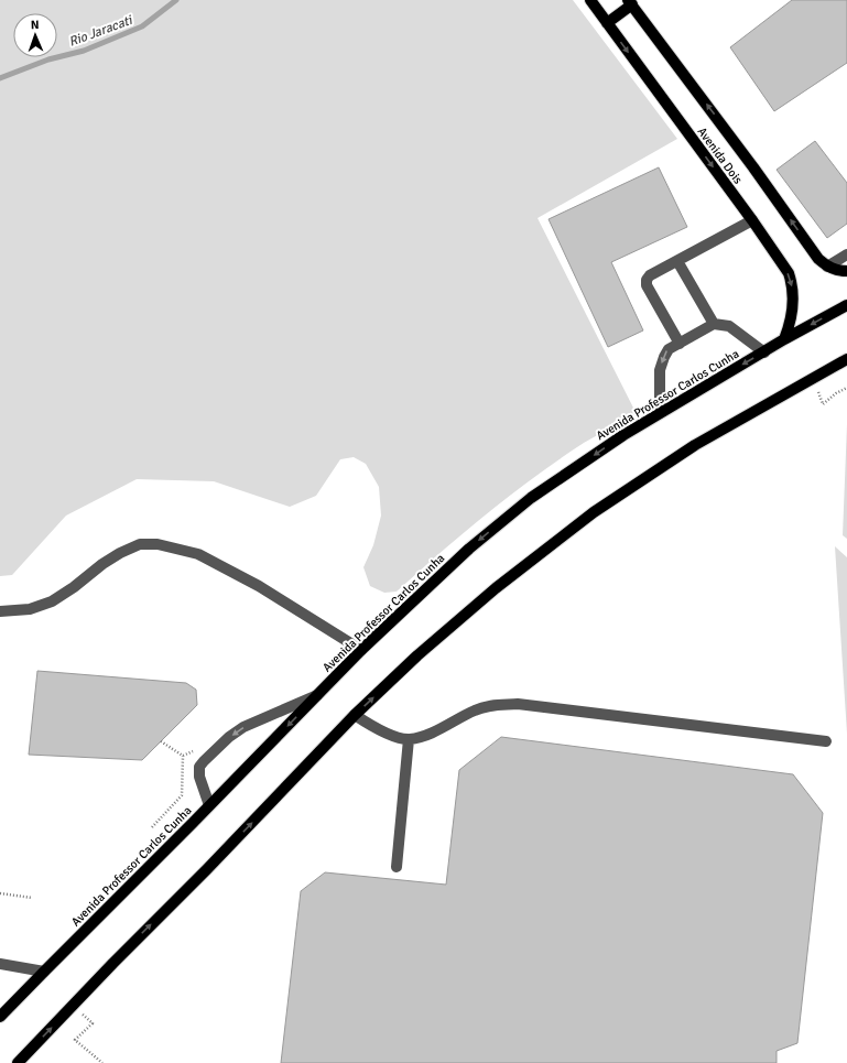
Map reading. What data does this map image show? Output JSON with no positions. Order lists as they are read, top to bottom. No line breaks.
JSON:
{"streets":{"main road":["Avenida Dois","Avenida Professor Carlos Cunha"]},"crossings":[["Avenida Dois","Avenida Professor Carlos Cunha"]],"water":["Rio Jaracati"],"north":"top"}
